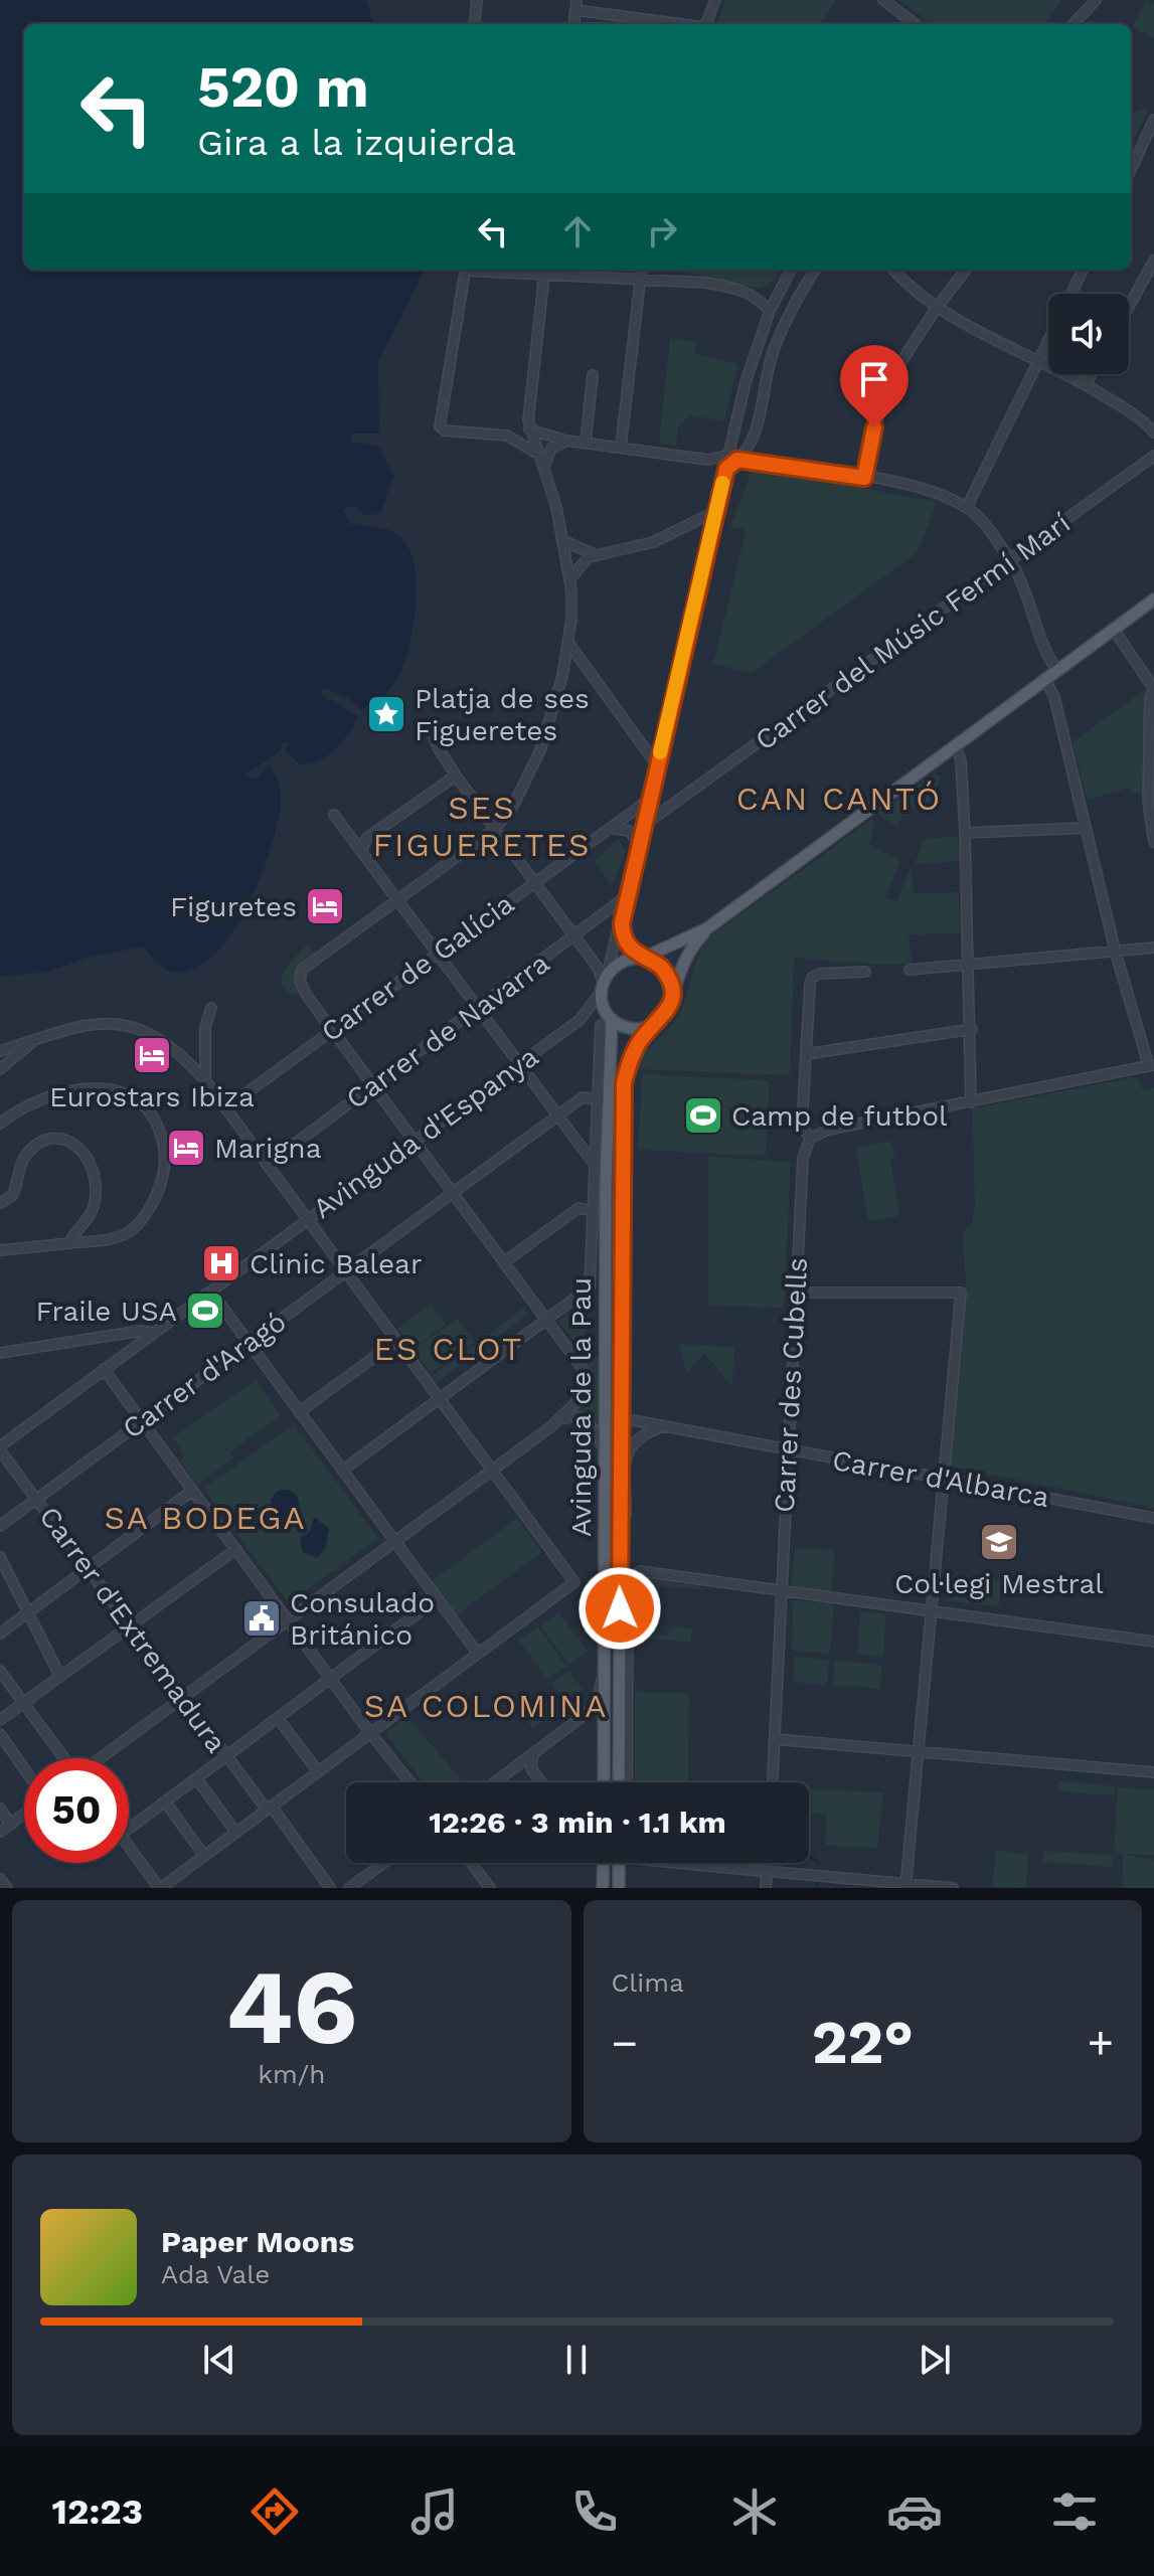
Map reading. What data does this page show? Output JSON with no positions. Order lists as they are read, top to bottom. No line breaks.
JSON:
{"streets":{"main road":["Avinguda de la Pau"],"street":["Carrer del Músic Fermí Marí","Carrer de Galícia","Carrer de Navarra","Avinguda d'Espanya","Carrer d'Aragó","Carrer des Cubells","Carrer d'Albarca","Carrer d'Extremadura"]},"crossings":[["Avinguda d'Espanya","Avinguda de la Pau"],["Avinguda d'Espanya","Carrer d'Extremadura"],["Carrer d'Aragó","Avinguda de la Pau"],["Carrer d'Aragó","Carrer d'Extremadura"],["Carrer des Cubells","Carrer d'Albarca"]],"districts":["CAN CANTÓ","SES FIGUERETES","ES CLOT","SA BODEGA","SA COLOMINA"],"places":{"place":["Platja de ses Figueretes"],"hotel":["Figuretes","Eurostars Ibiza","Marigna"],"sports":["Camp de futbol","Fraile USA"],"hospital":["Clinic Balear"],"school or university":["Col·legi Mestral"],"public building":["Consulado Británico"]},"page":{"turn":["520 m","Gira a la izquierda"],"limit":"50","trip":"12:26 · 3 min · 1.1 km","tile":[["46","km/h"],"Clima"],"heat":["−","22°","+"],"song":["Paper Moons","Ada Vale"],"tabs":"12:23"}}
